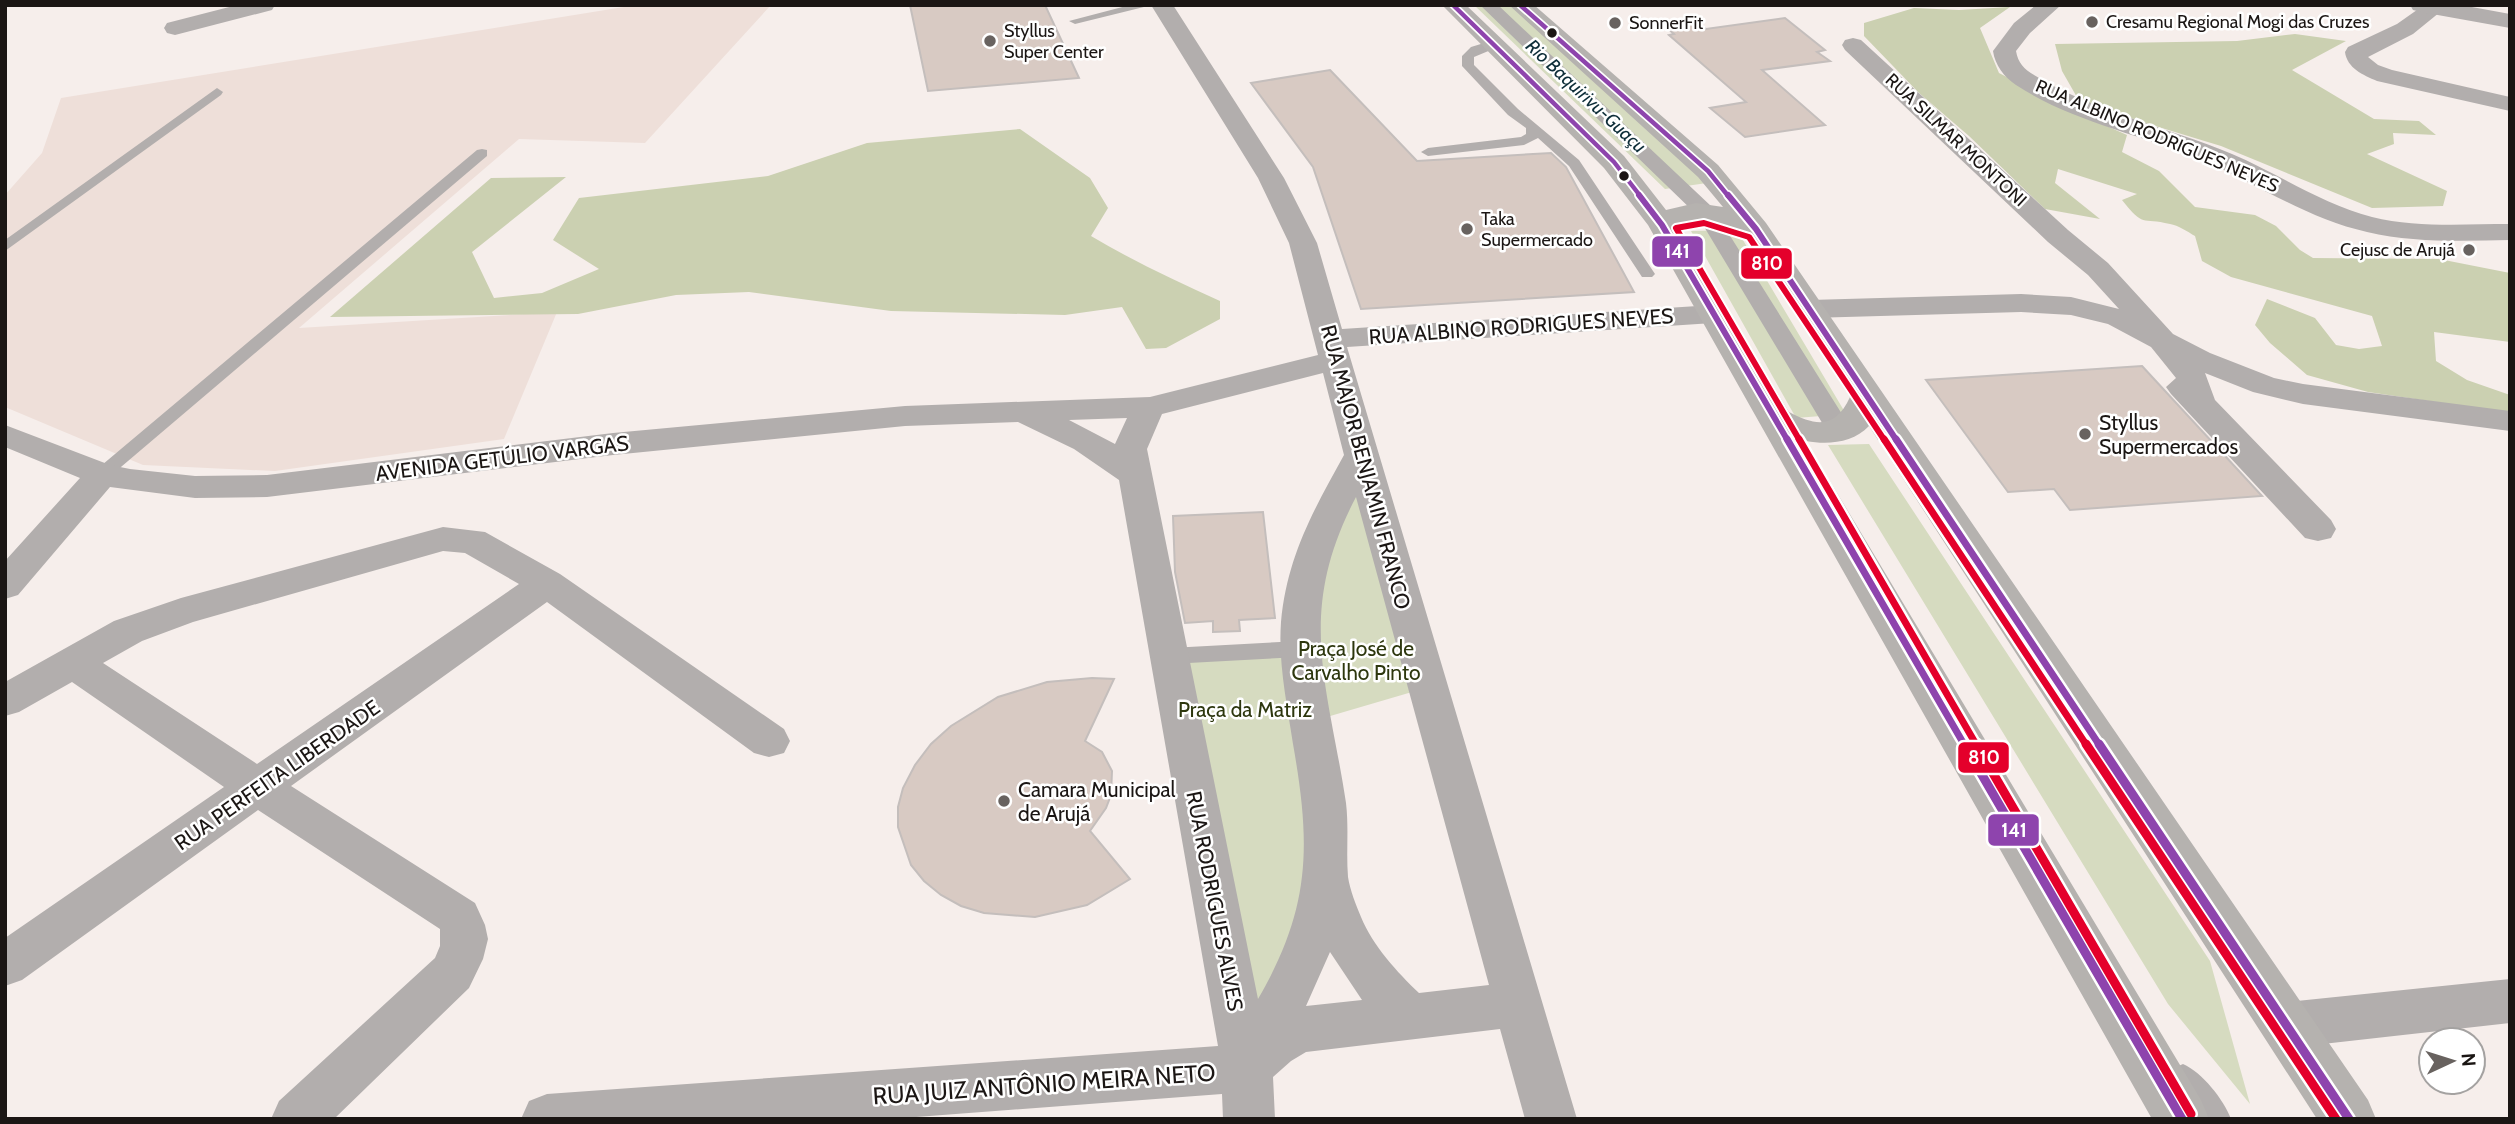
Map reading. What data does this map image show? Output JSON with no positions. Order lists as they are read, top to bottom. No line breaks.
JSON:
{"streets":{"street":["RUA ALBINO RODRIGUES NEVES","RUA SILMAR MONTONI","AVENIDA GETÚLIO VARGAS","RUA MAJOR BENJAMIN FRANCO","RUA PERFEITA LIBERDADE","RUA RODRIGUES ALVES","RUA JUIZ ANTÔNIO MEIRA NETO"]},"crossings":[["RUA ALBINO RODRIGUES NEVES","AVENIDA GETÚLIO VARGAS"],["RUA ALBINO RODRIGUES NEVES","RUA MAJOR BENJAMIN FRANCO"],["AVENIDA GETÚLIO VARGAS","RUA MAJOR BENJAMIN FRANCO"],["AVENIDA GETÚLIO VARGAS","RUA RODRIGUES ALVES"],["RUA RODRIGUES ALVES","RUA JUIZ ANTÔNIO MEIRA NETO"]],"water":["Rio Baquirivu-Guaçu"],"parks":["Praça José de Carvalho Pinto","Praça da Matriz"],"places":["Cresamu Regional Mogi das Cruzes","SonnerFit","Styllus Super Center","Taka Supermercado","Cejusc de Arujá","Styllus Supermercados","Camara Municipal de Arujá"],"lines":["transit line 141","transit line 810"],"north":"right"}
